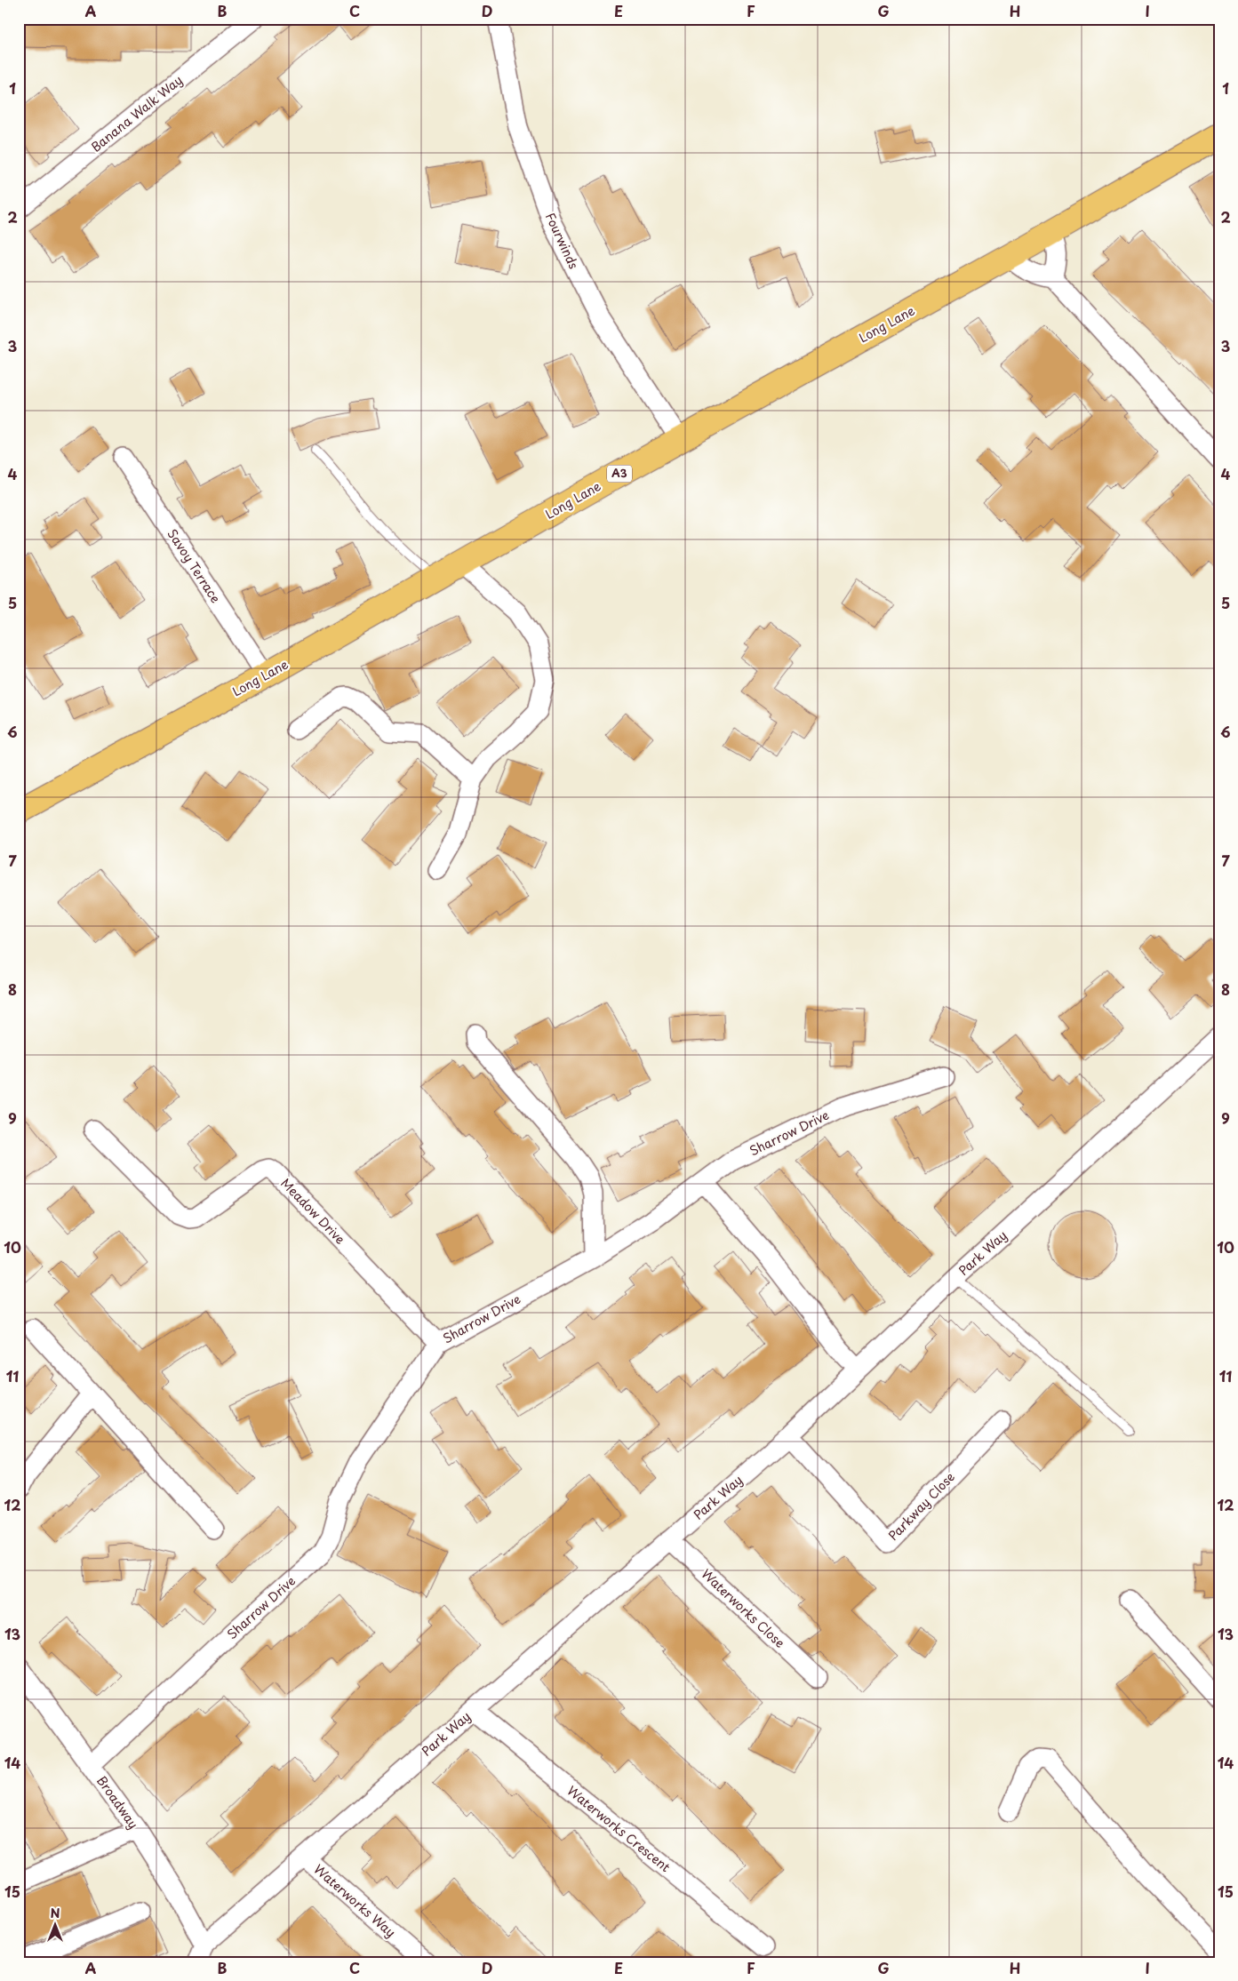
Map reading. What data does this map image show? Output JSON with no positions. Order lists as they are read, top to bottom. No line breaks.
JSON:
{"streets":{"main road":["Long Lane","A3"],"street":["Banana Walk Way","Fourwinds","Savoy Terrace","Sharrow Drive","Meadow Drive","Park Way","Parkway Close","Waterworks Close","Broadway","Waterworks Crescent","Waterworks Way"]},"crossings":[["Fourwinds","Long Lane"],["Long Lane","Savoy Terrace"],["Sharrow Drive","Meadow Drive"],["Sharrow Drive","Broadway"],["Park Way","Parkway Close"],["Park Way","Waterworks Close"],["Park Way","Broadway"],["Park Way","Waterworks Crescent"],["Park Way","Waterworks Way"]],"north":"top","grid":{"columns":["A","B","C","D","E","F","G","H","I"],"rows":["1","2","3","4","5","6","7","8","9","10","11","12","13","14","15"]}}
